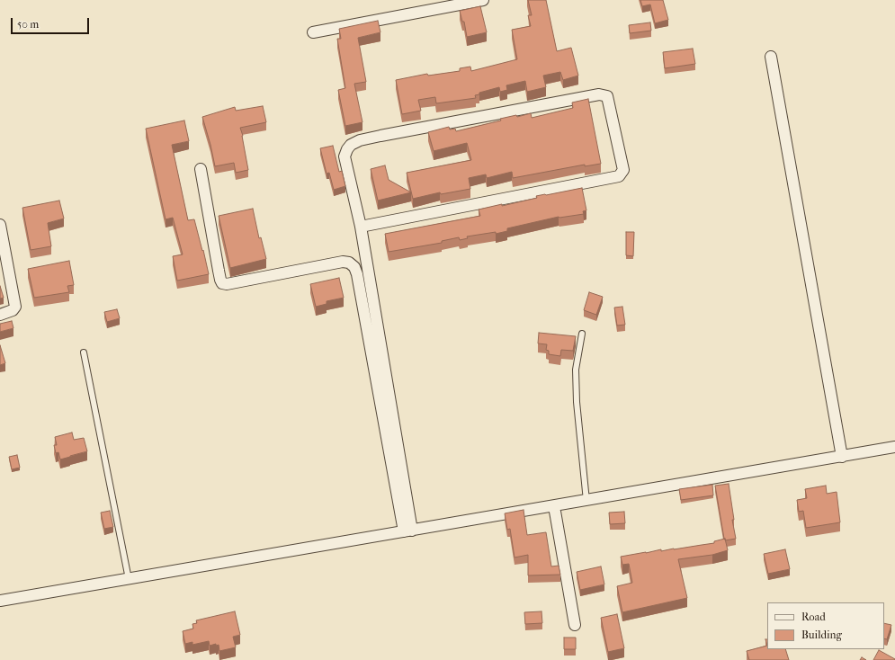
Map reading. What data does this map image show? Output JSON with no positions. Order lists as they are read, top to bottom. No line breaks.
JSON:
{"legend":["Road","Building"],"scale_bar":"50 m"}
